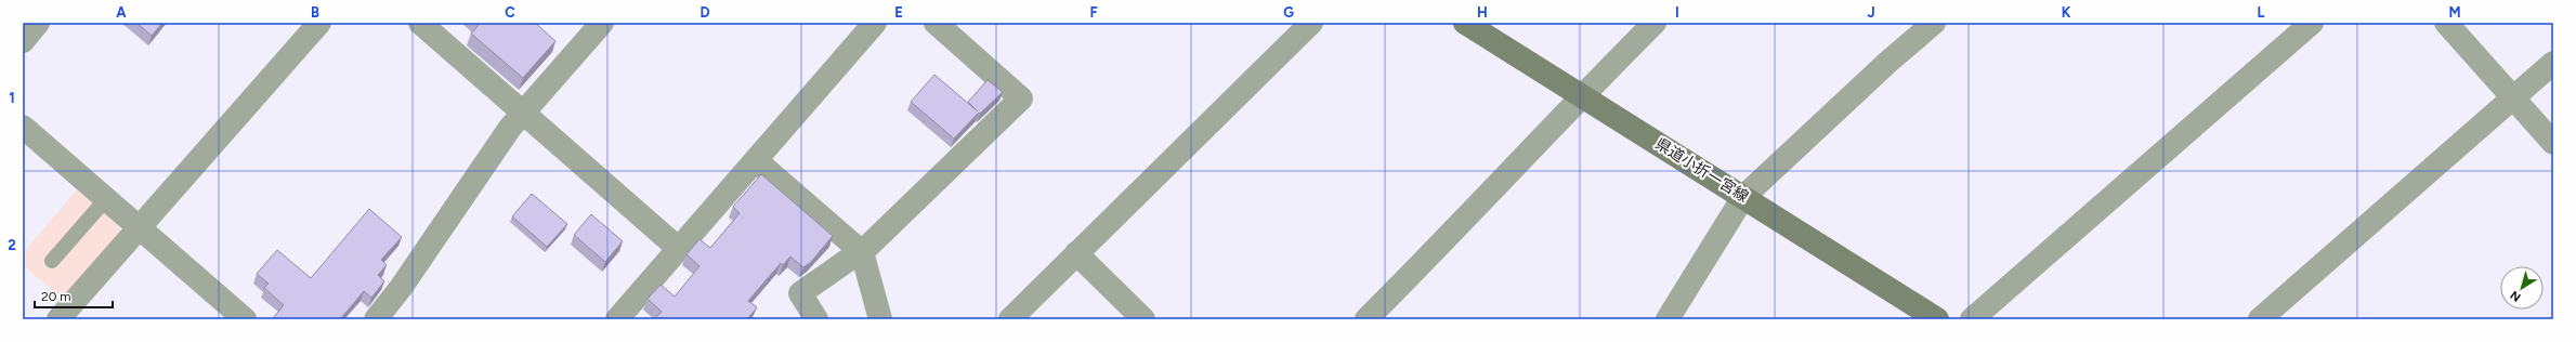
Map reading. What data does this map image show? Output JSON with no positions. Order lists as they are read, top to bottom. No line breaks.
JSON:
{"streets":{"main road":["県道小折一宮線"]},"scale_bar":"20 m","north":"bottom left","grid":{"columns":["A","B","C","D","E","F","G","H","I","J","K","L","M"],"rows":["1","2"]}}
